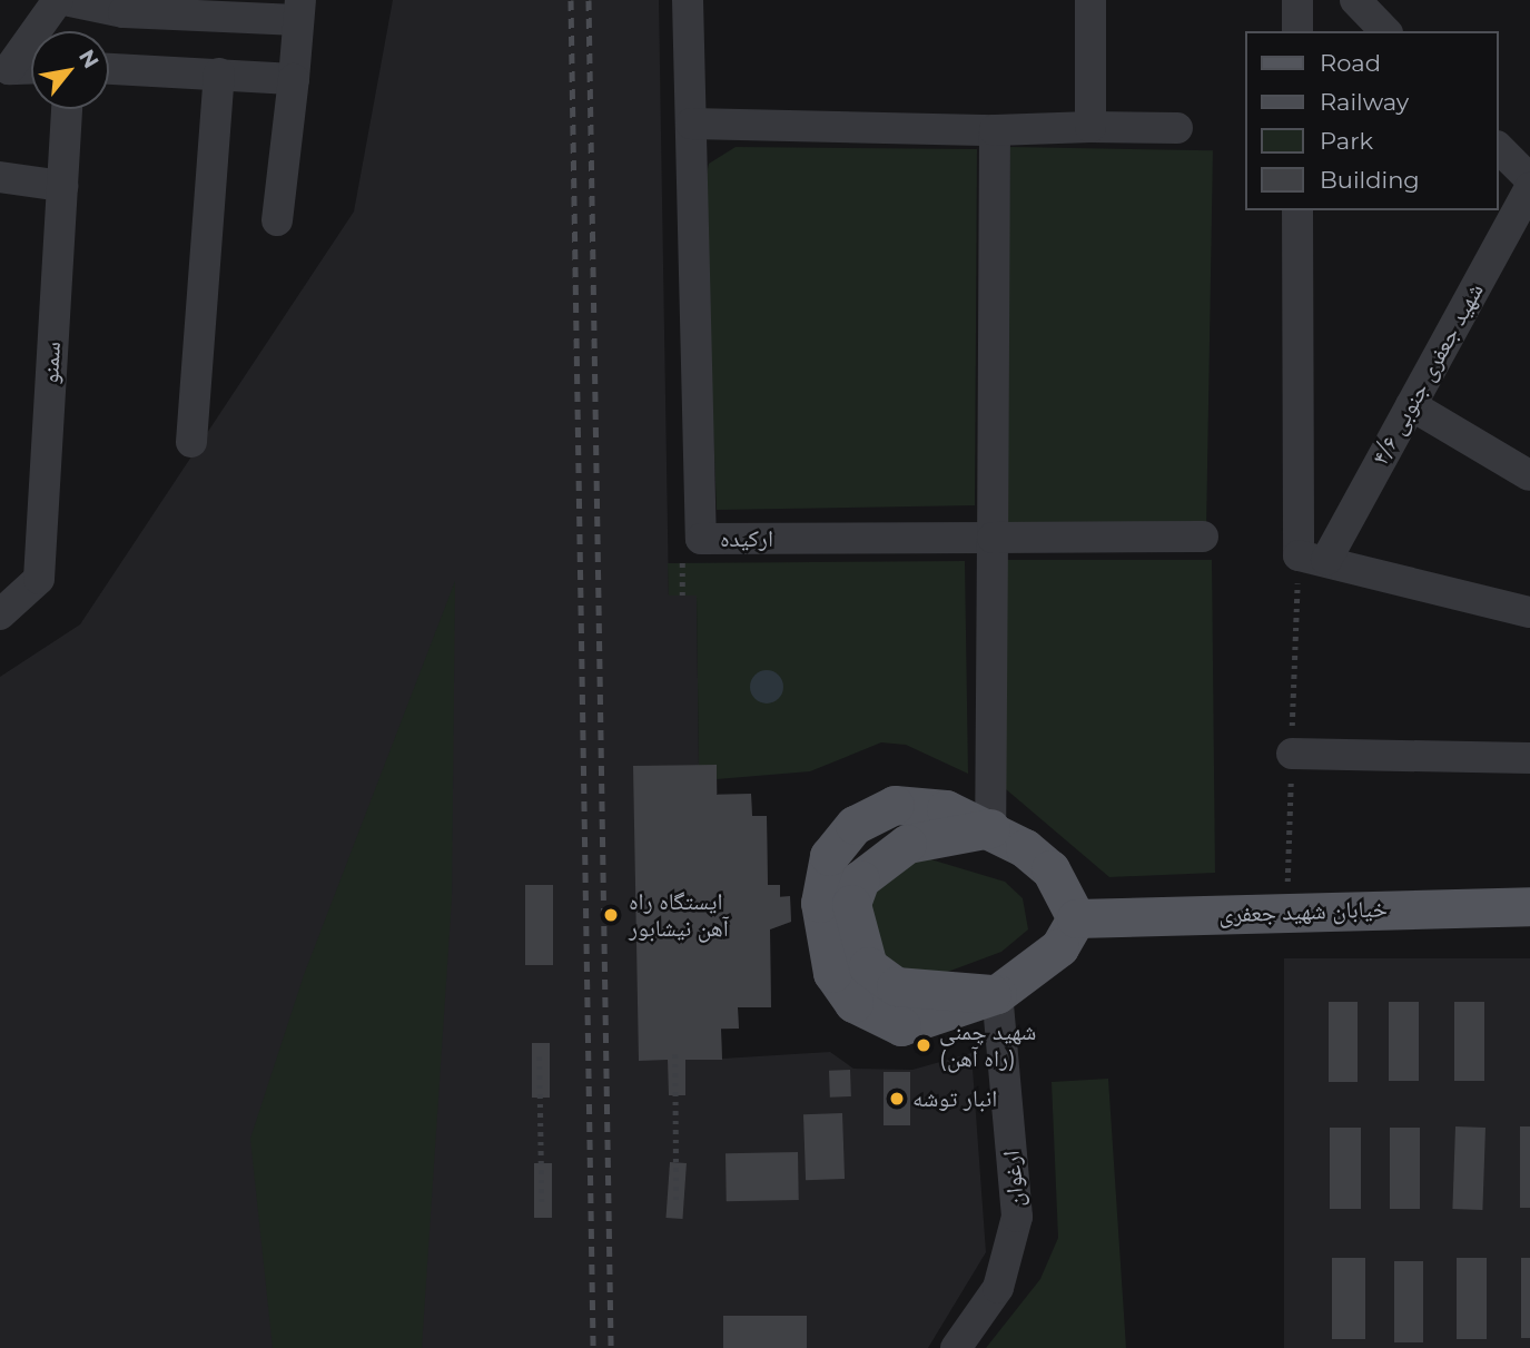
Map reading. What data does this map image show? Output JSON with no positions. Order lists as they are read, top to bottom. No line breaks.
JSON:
{"streets":{"main road":["خیابان شهید جعفری"],"street":["سمنو","شهید جعفری جنوبی ۴/۶","ارکیده","ارغوان"]},"crossings":[["خیابان شهید جعفری","ارغوان"]],"places":["ایستگاه راه‌ آهن نیشابور","شهید چمنی (راه آهن)","انبار توشه"],"legend":["Road","Railway","Park","Building"],"north":"top right"}
